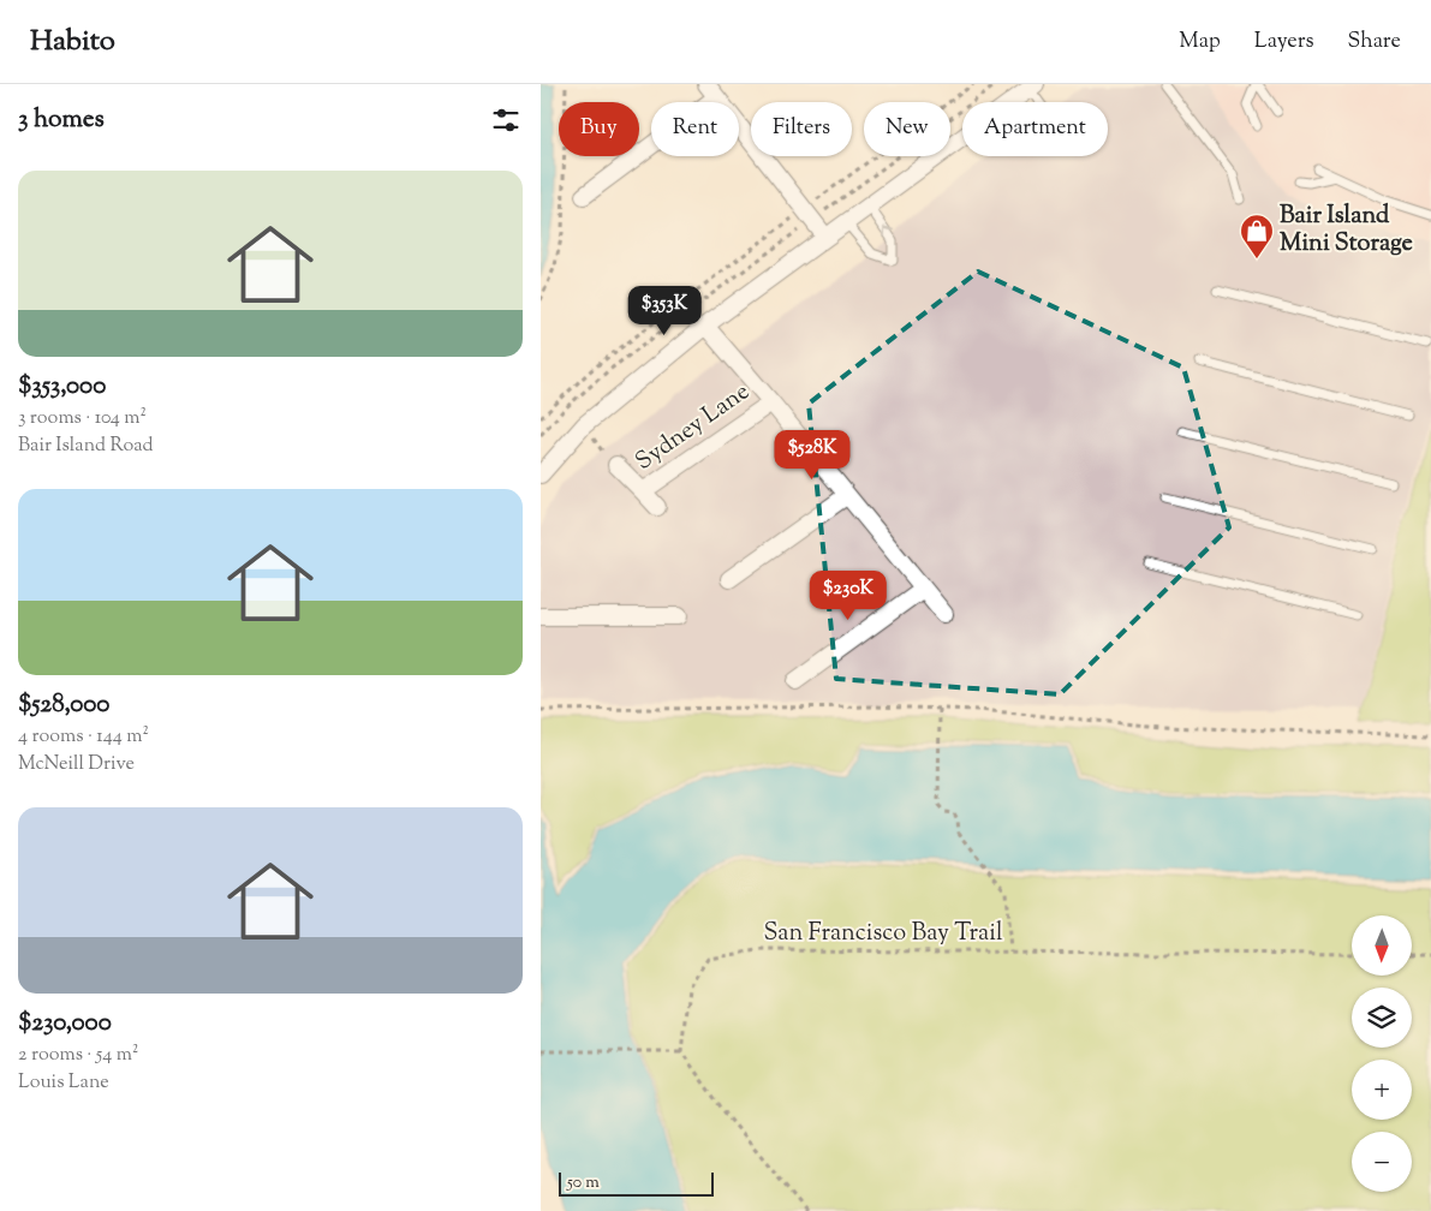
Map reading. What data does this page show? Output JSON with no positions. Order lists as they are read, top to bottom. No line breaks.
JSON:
{"streets":{"street":["Sydney Lane"],"path":["San Francisco Bay Trail"]},"places":{"shop":["Bair Island Mini Storage"]},"scale_bar":"50 m","north":"bottom","page":{"header":"Habito","nav":["Map","Layers","Share"],"heading":"3 homes","chip":["Buy","Rent","Filters","New","Apartment"],"list":[{"name":"$353,000","note":"3 rooms · 104 m² · Bair Island Road"},{"name":"$528,000","note":"4 rooms · 144 m² · McNeill Drive"},{"name":"$230,000","note":"2 rooms · 54 m² · Louis Lane"}],"price":["$353K","$528K","$230K"],"map_buttons":["+","−"],"scale":"50 m"}}
